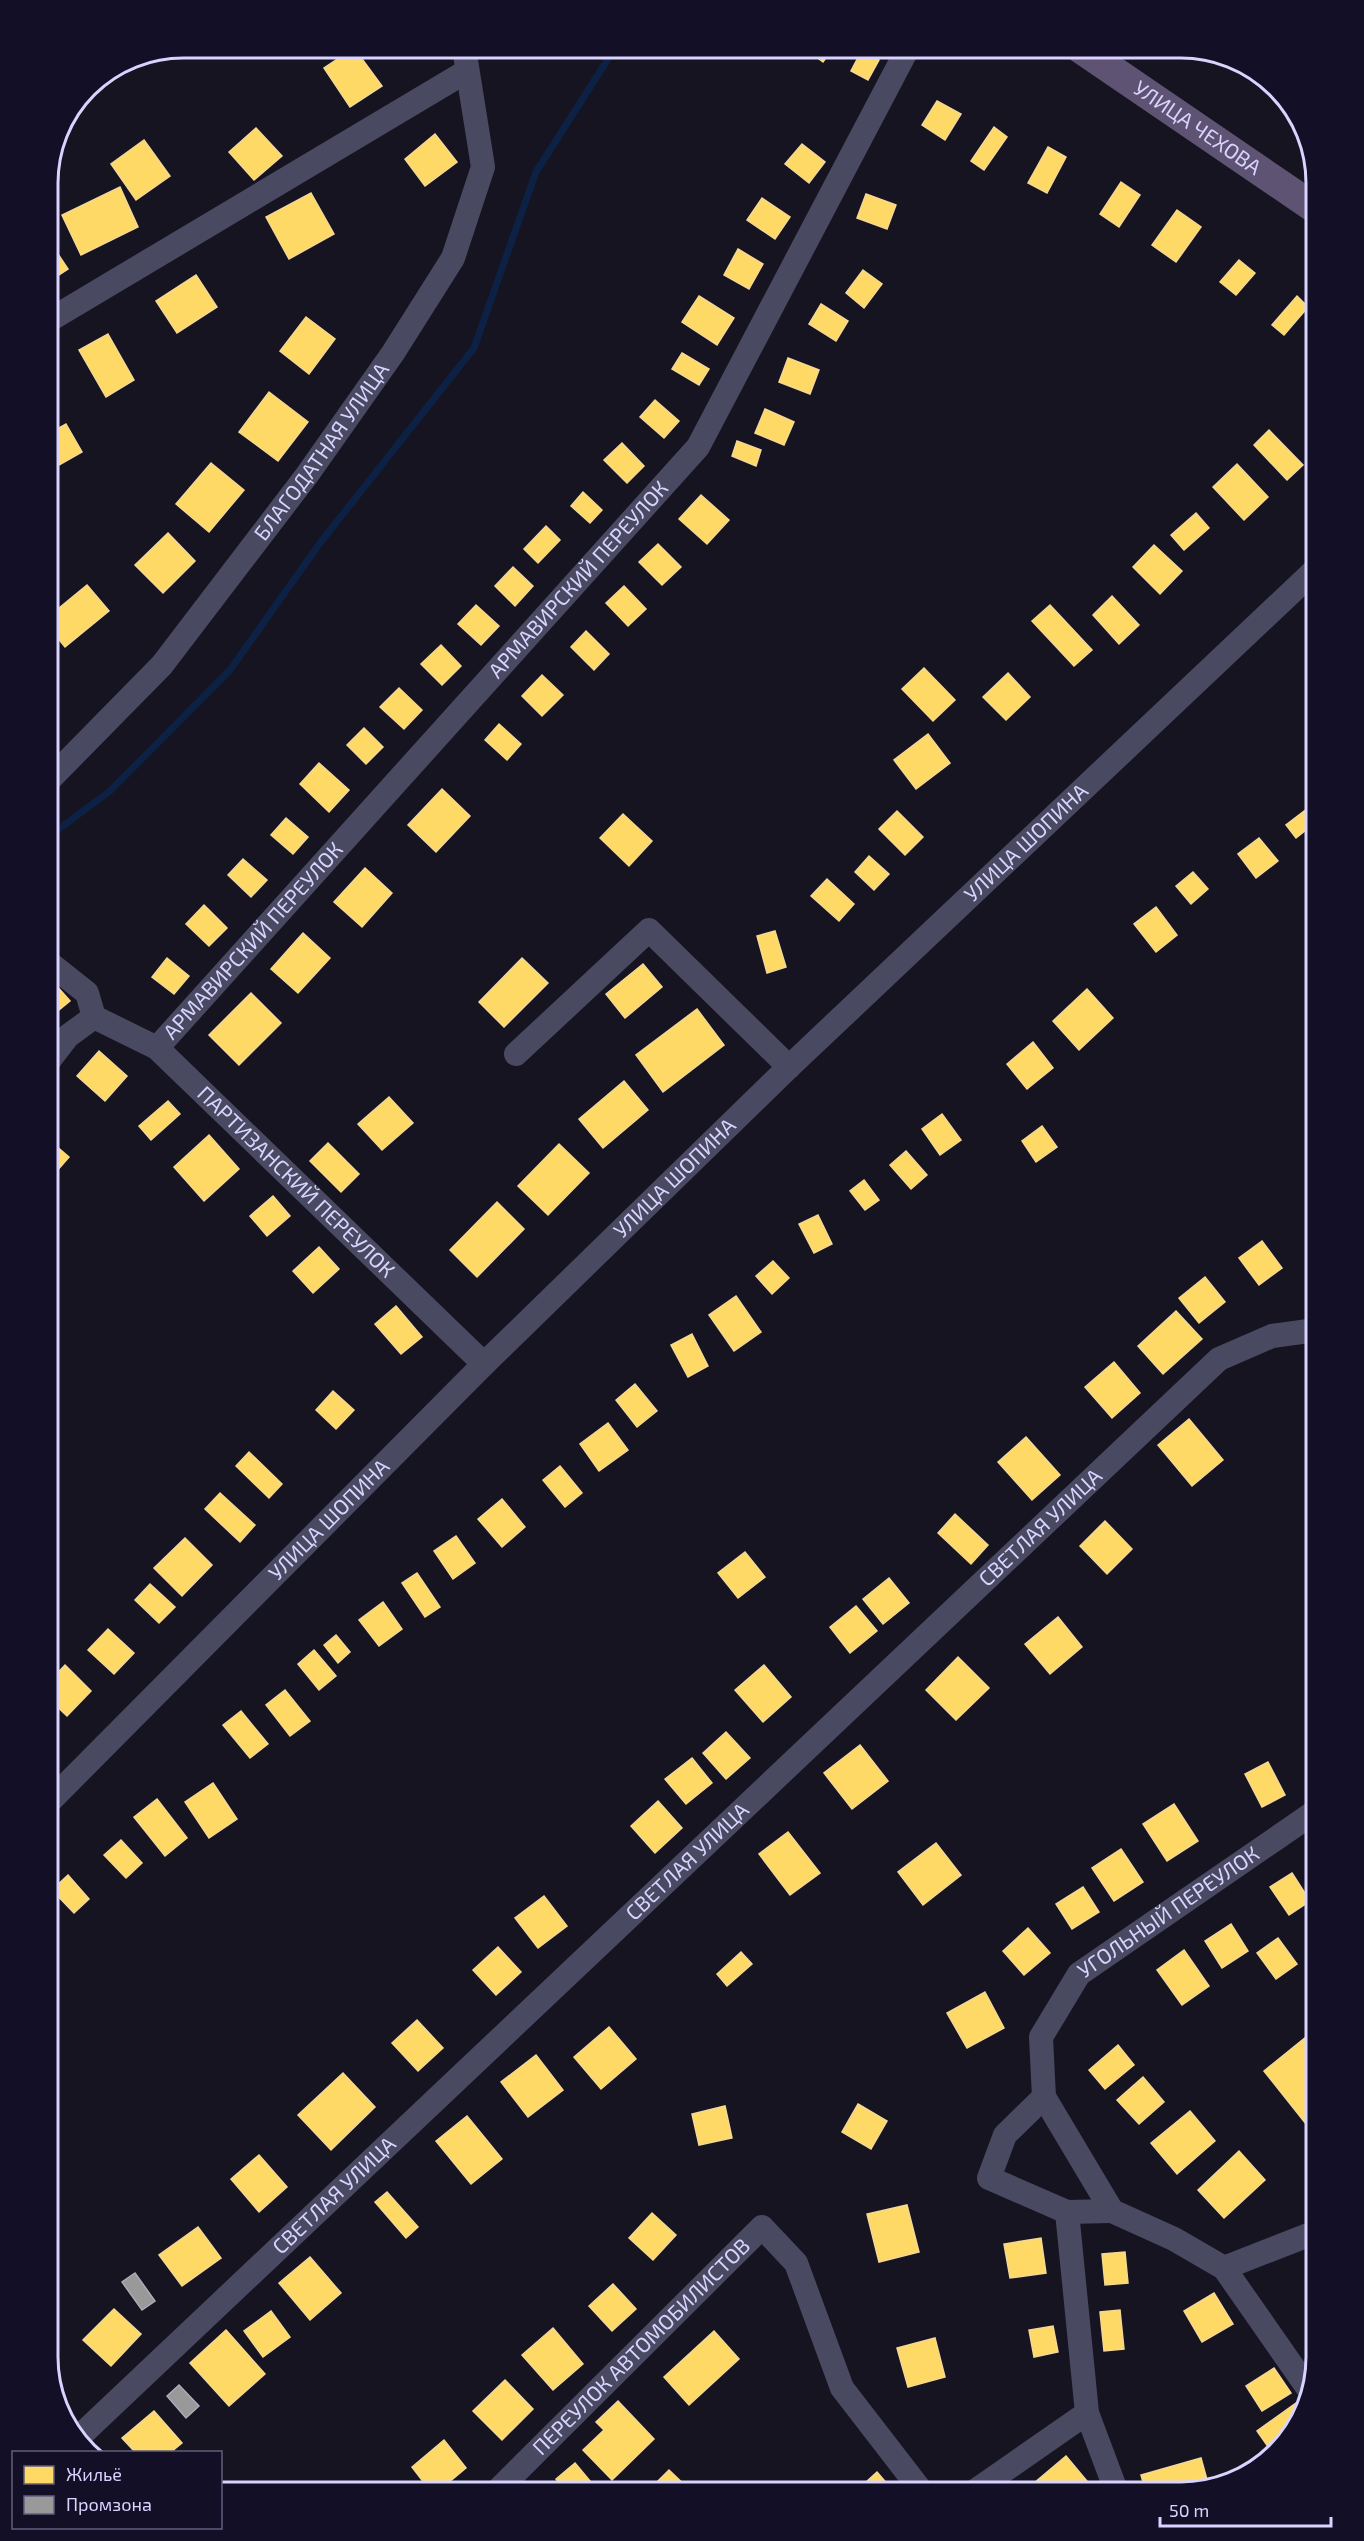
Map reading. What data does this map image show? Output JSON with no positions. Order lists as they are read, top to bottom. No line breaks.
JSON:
{"streets":{"main road":["УЛИЦА ЧЕХОВА"],"street":["БЛАГОДАТНАЯ УЛИЦА","АРМАВИРСКИЙ ПЕРЕУЛОК","УЛИЦА ШОПИНА","ПАРТИЗАНСКИЙ ПЕРЕУЛОК","СВЕТЛАЯ УЛИЦА","УГОЛЬНЫЙ ПЕРЕУЛОК","ПЕРЕУЛОК АВТОМОБИЛИСТОВ"]},"crossings":[["АРМАВИРСКИЙ ПЕРЕУЛОК","ПАРТИЗАНСКИЙ ПЕРЕУЛОК"],["УЛИЦА ШОПИНА","ПАРТИЗАНСКИЙ ПЕРЕУЛОК"]],"legend":["Жильё","Промзона"],"scale_bar":"50 m"}
